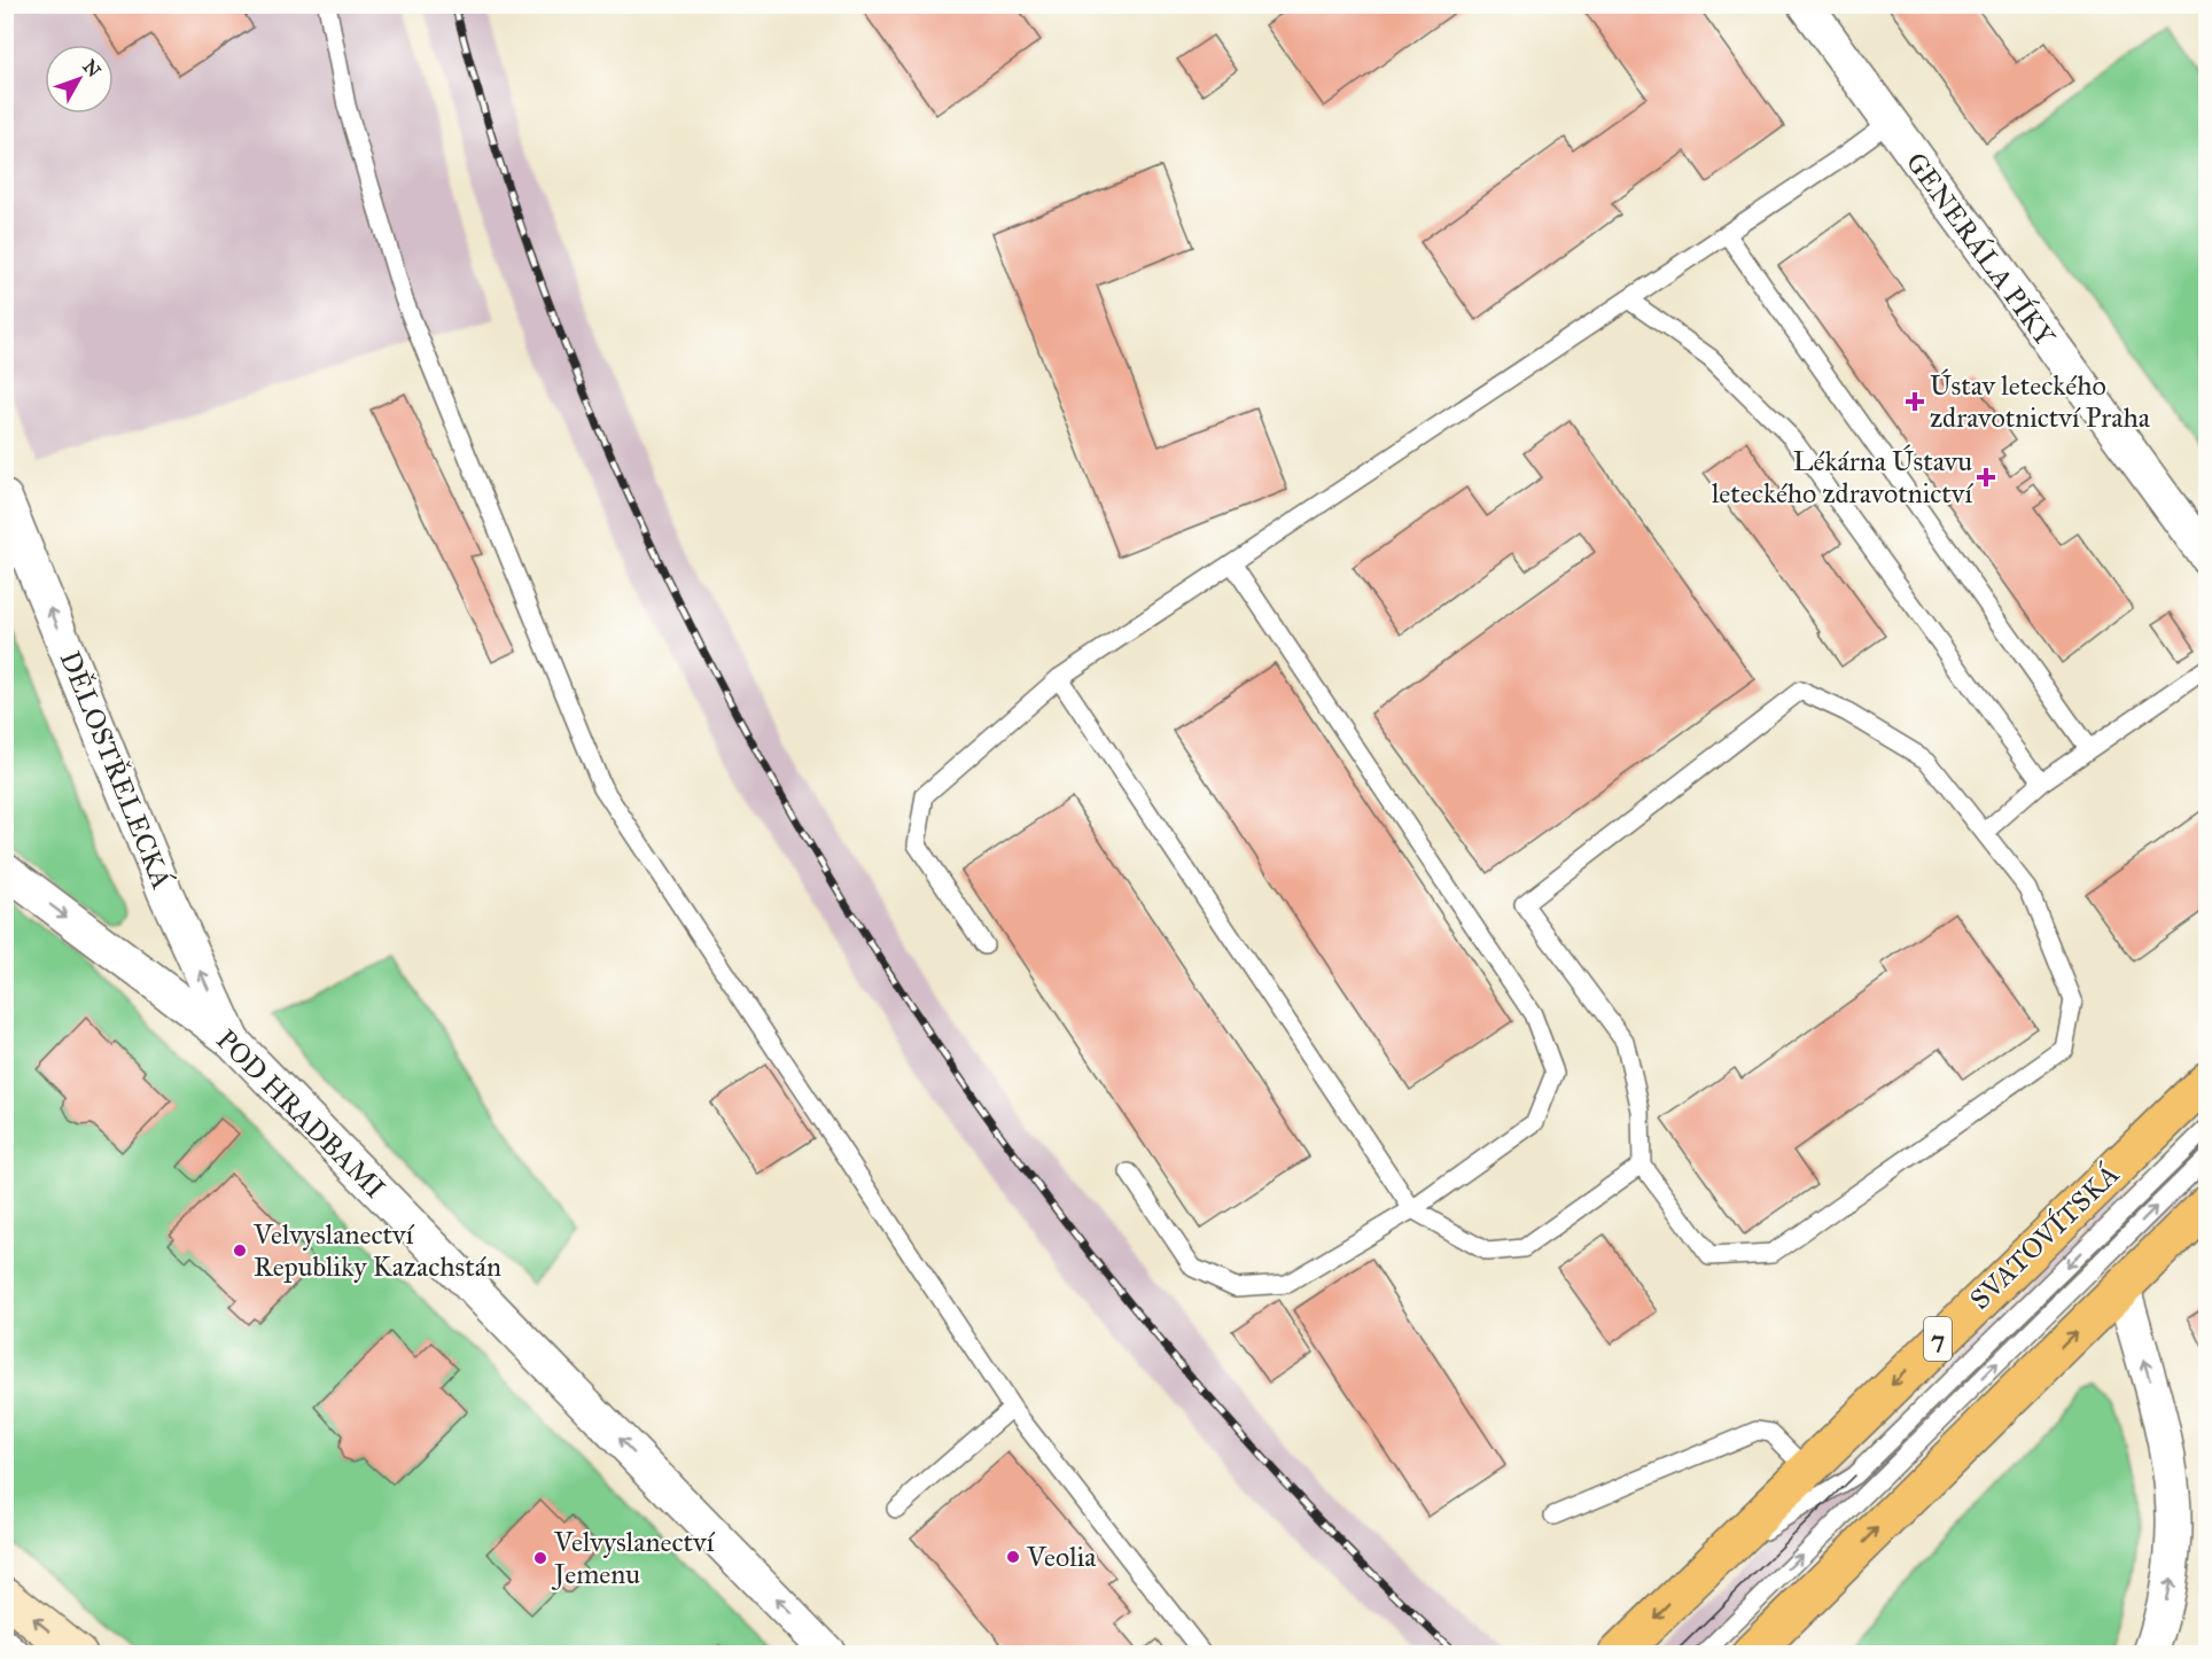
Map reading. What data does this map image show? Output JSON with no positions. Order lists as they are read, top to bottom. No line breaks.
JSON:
{"streets":{"main road":["SVATOVÍTSKÁ","7"],"street":["GENERÁLA PÍKY","DĚLOSTŘELECKÁ","POD HRADBAMI"]},"crossings":[["DĚLOSTŘELECKÁ","POD HRADBAMI"],["SVATOVÍTSKÁ","7"]],"one_way":["DĚLOSTŘELECKÁ"],"places":{"health":["Ústav leteckého zdravotnictví Praha","Lékárna Ústavu leteckého zdravotnictví"],"other":["Velvyslanectví Republiky Kazachstán","Veolia","Velvyslanectví Jemenu"]},"north":"top right"}
